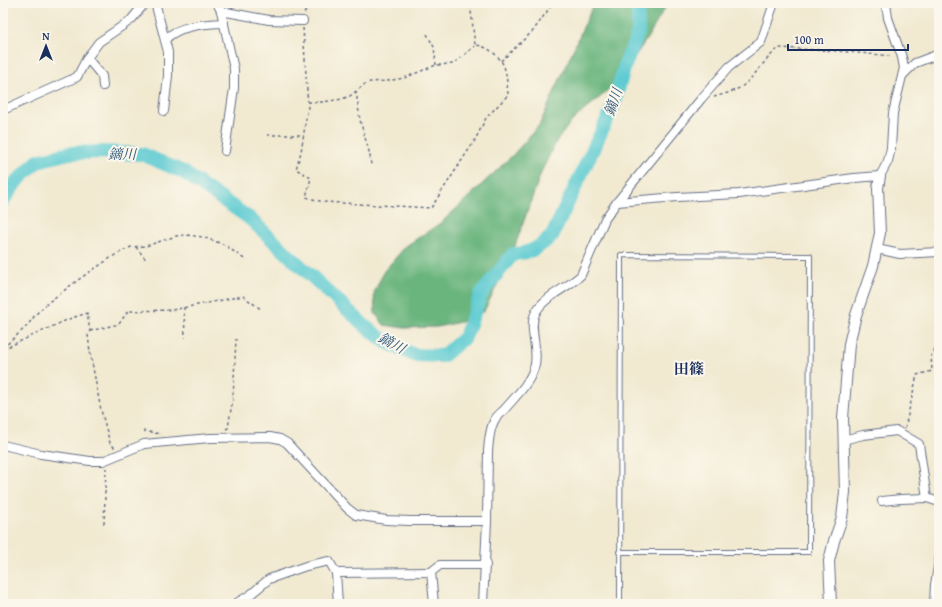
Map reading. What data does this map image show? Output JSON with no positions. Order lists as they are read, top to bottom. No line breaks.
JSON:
{"districts":["田篠"],"water":["鏑川"],"scale_bar":"100 m","north":"top"}
